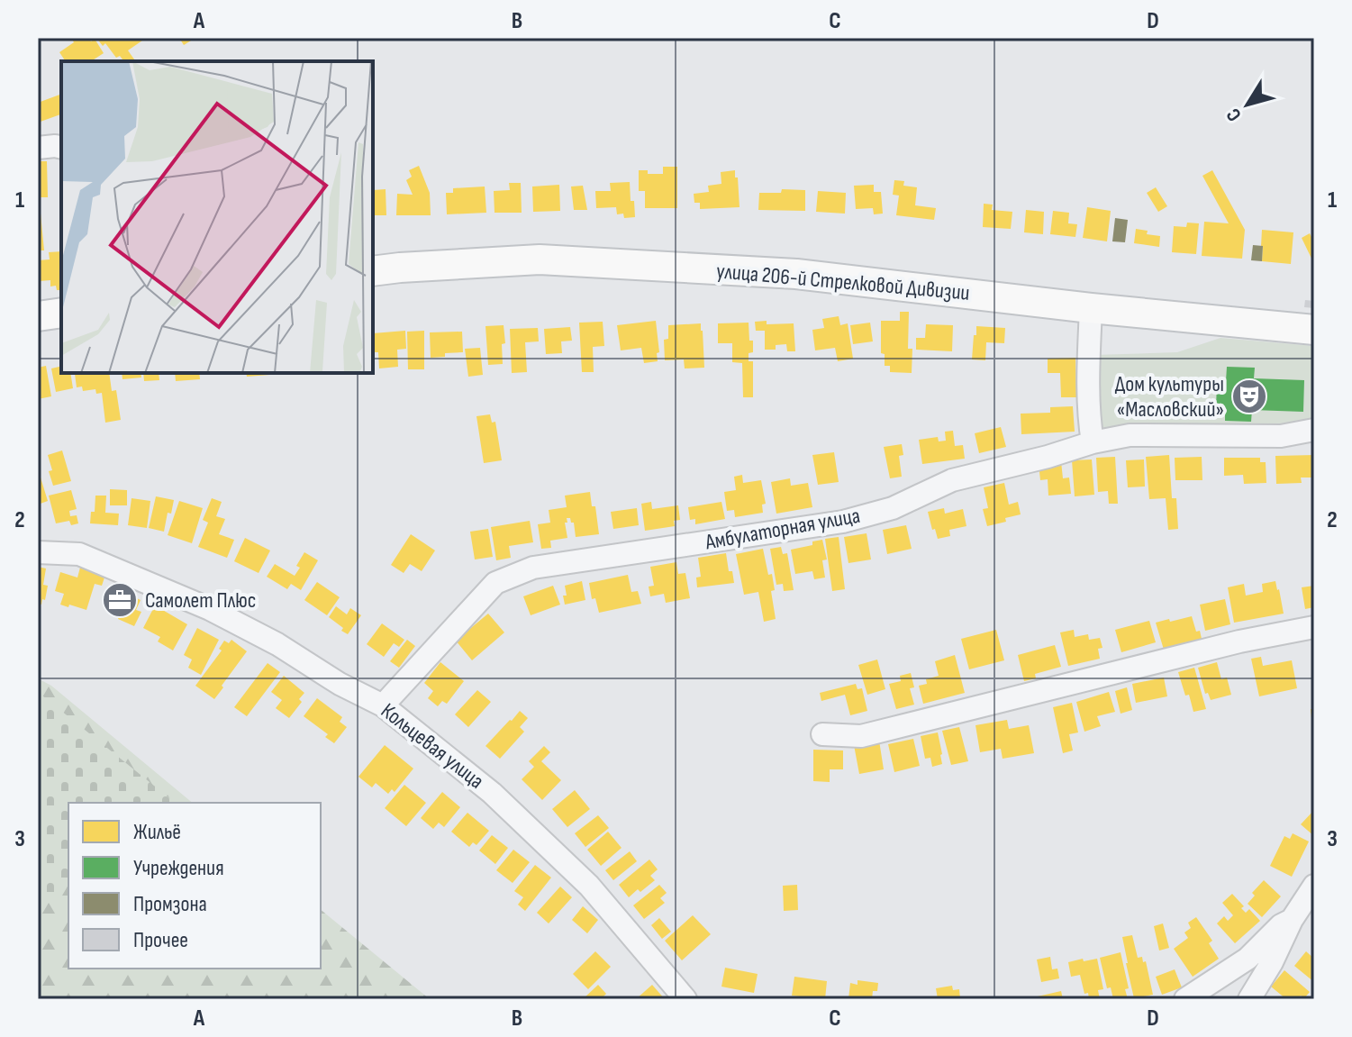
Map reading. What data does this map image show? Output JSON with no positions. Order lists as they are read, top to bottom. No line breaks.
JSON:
{"streets":{"main road":["улица 206-й Стрелковой Дивизии"],"street":["Амбулаторная улица","Кольцевая улица"]},"crossings":[["Амбулаторная улица","Кольцевая улица"]],"places":{"theatre":["Дом культуры «Масловский»"],"office":["Самолет Плюс"]},"legend":["Жильё","Учреждения","Промзона","Прочее"],"north":"bottom left","grid":{"columns":["A","B","C","D"],"rows":["1","2","3"]}}
